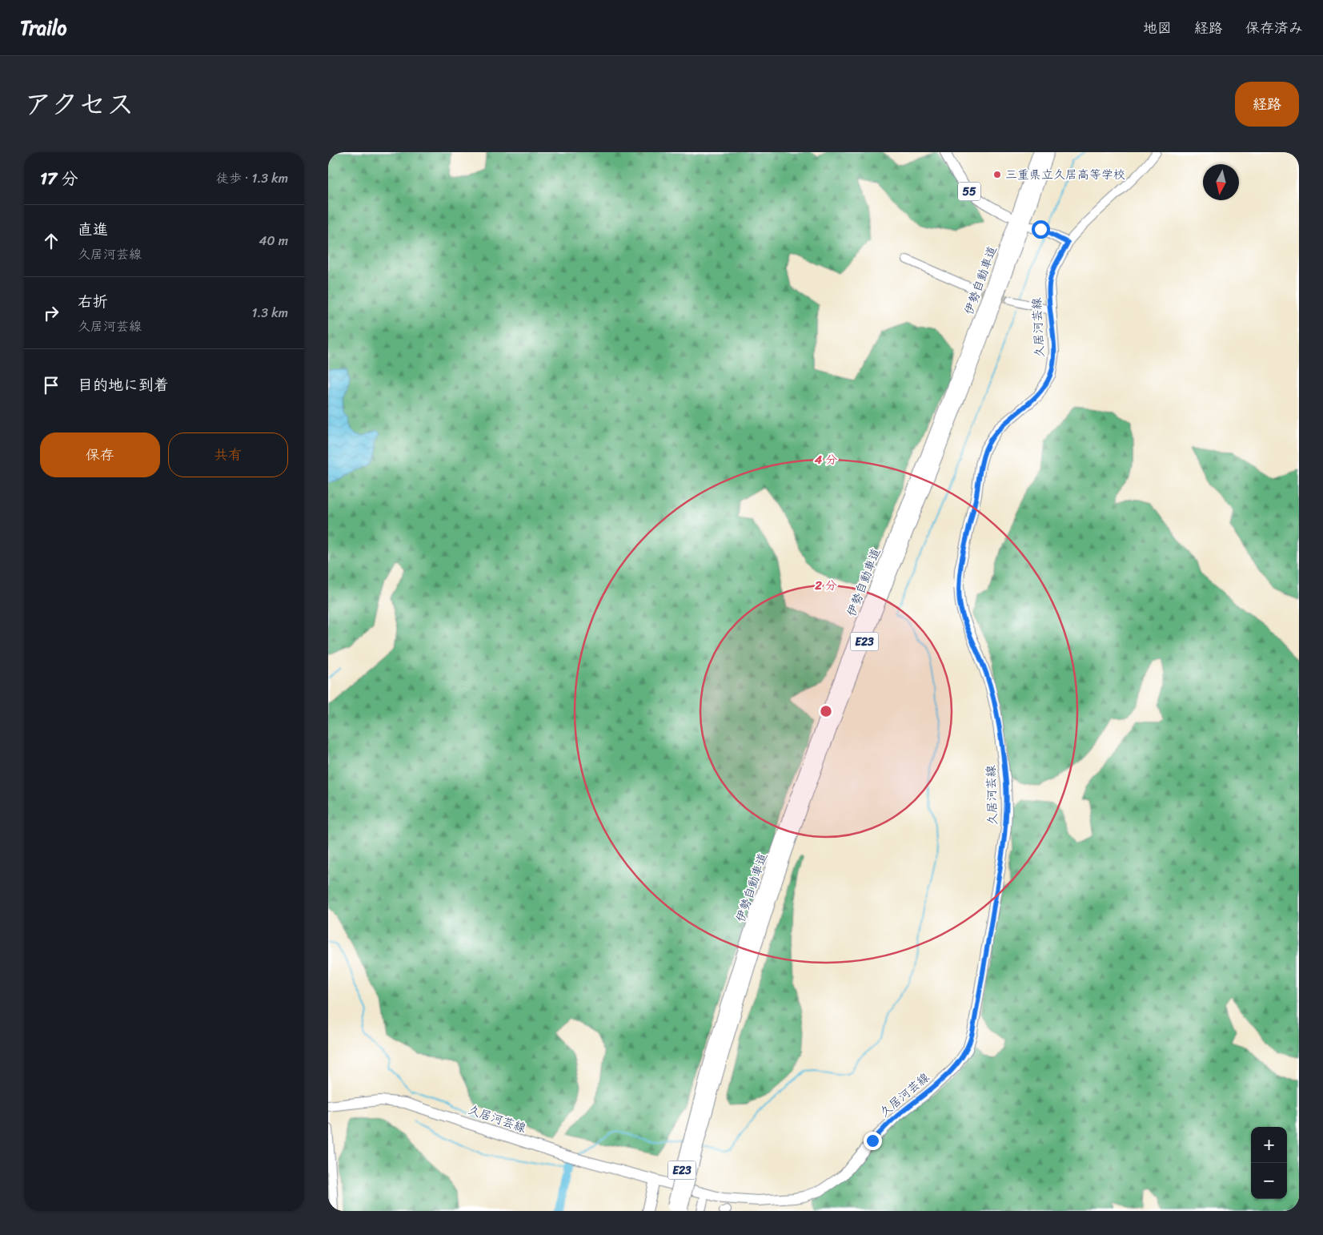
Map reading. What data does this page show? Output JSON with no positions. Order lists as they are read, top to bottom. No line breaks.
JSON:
{"streets":{"highway":["伊勢自動車道","E23"],"main road":["55","久居河芸線"]},"places":["三重県立久居高等学校"],"north":"bottom","page":{"header":"Trailo","nav":["地図","経路","保存済み"],"title":"アクセス","buttons":["経路",["保存","共有"]],"heading":["17 分","徒歩 · 1.3 km"],"list":[["直進","久居河芸線","40 m"],["右折","久居河芸線","1.3 km"],"目的地に到着"],"map_buttons":["+","−"]},"rings":["4 分","2 分"]}
